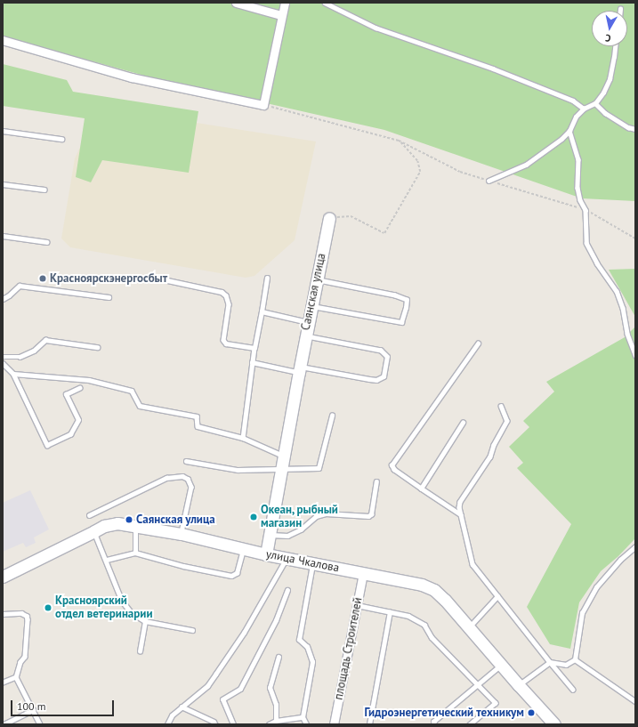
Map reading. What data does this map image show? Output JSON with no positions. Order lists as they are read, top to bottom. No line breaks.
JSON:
{"streets":{"main road":["Саянская улица","улица Чкалова"],"street":["площадь Строителей"]},"crossings":[["Саянская улица","улица Чкалова"],["улица Чкалова","площадь Строителей"]],"places":["Красноярскэнергосбыт","Океан, рыбный магазин","Саянская улица","Красноярский отдел ветеринарии","Гидроэнергетический техникум"],"scale_bar":"100 m","north":"bottom"}
